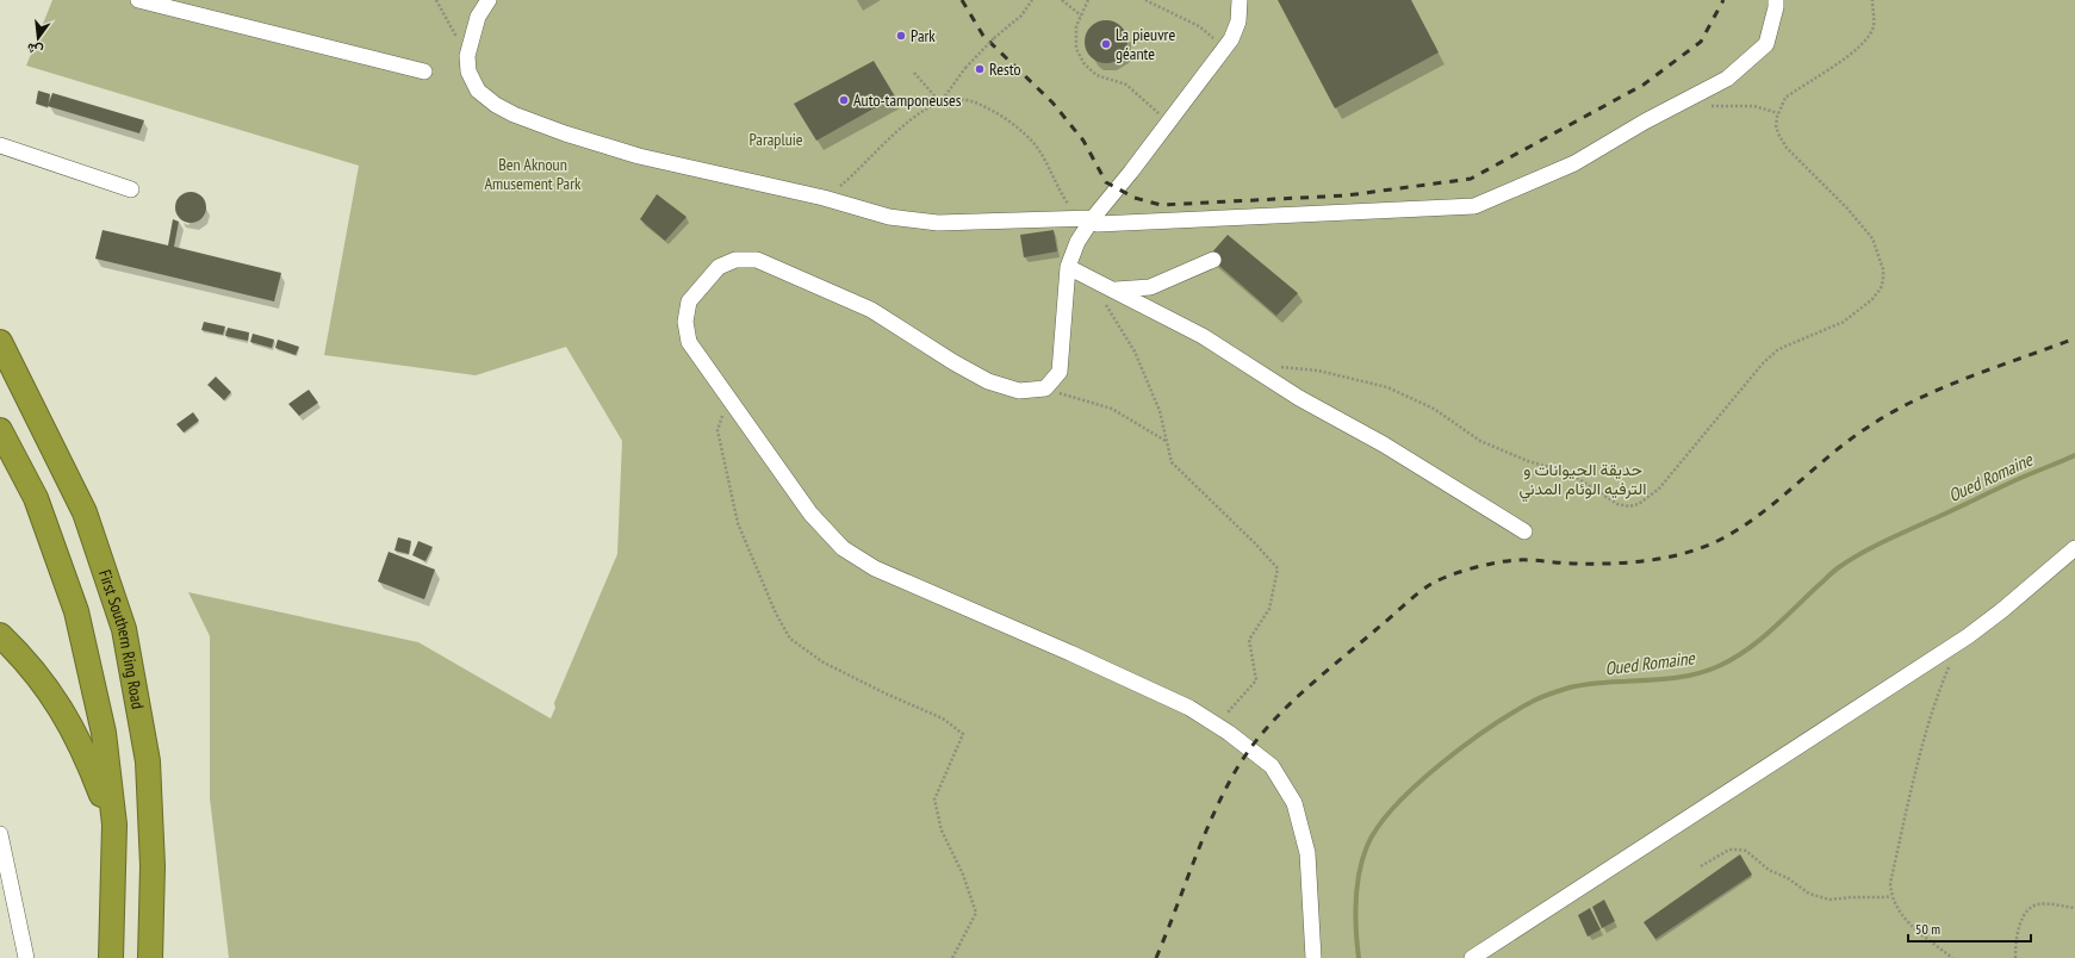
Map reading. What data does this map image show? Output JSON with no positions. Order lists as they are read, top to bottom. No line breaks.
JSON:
{"streets":{"highway":["First Southern Ring Road"]},"water":["Oued Romaine"],"parks":["Parapluie","Ben Aknoun Amusement Park","حديقة الحيوانات و الترفيه الوئام المدني"],"places":["Park","La pieuvre géante","Resto","Auto-tamponeuses"],"scale_bar":"50 m","north":"bottom"}
